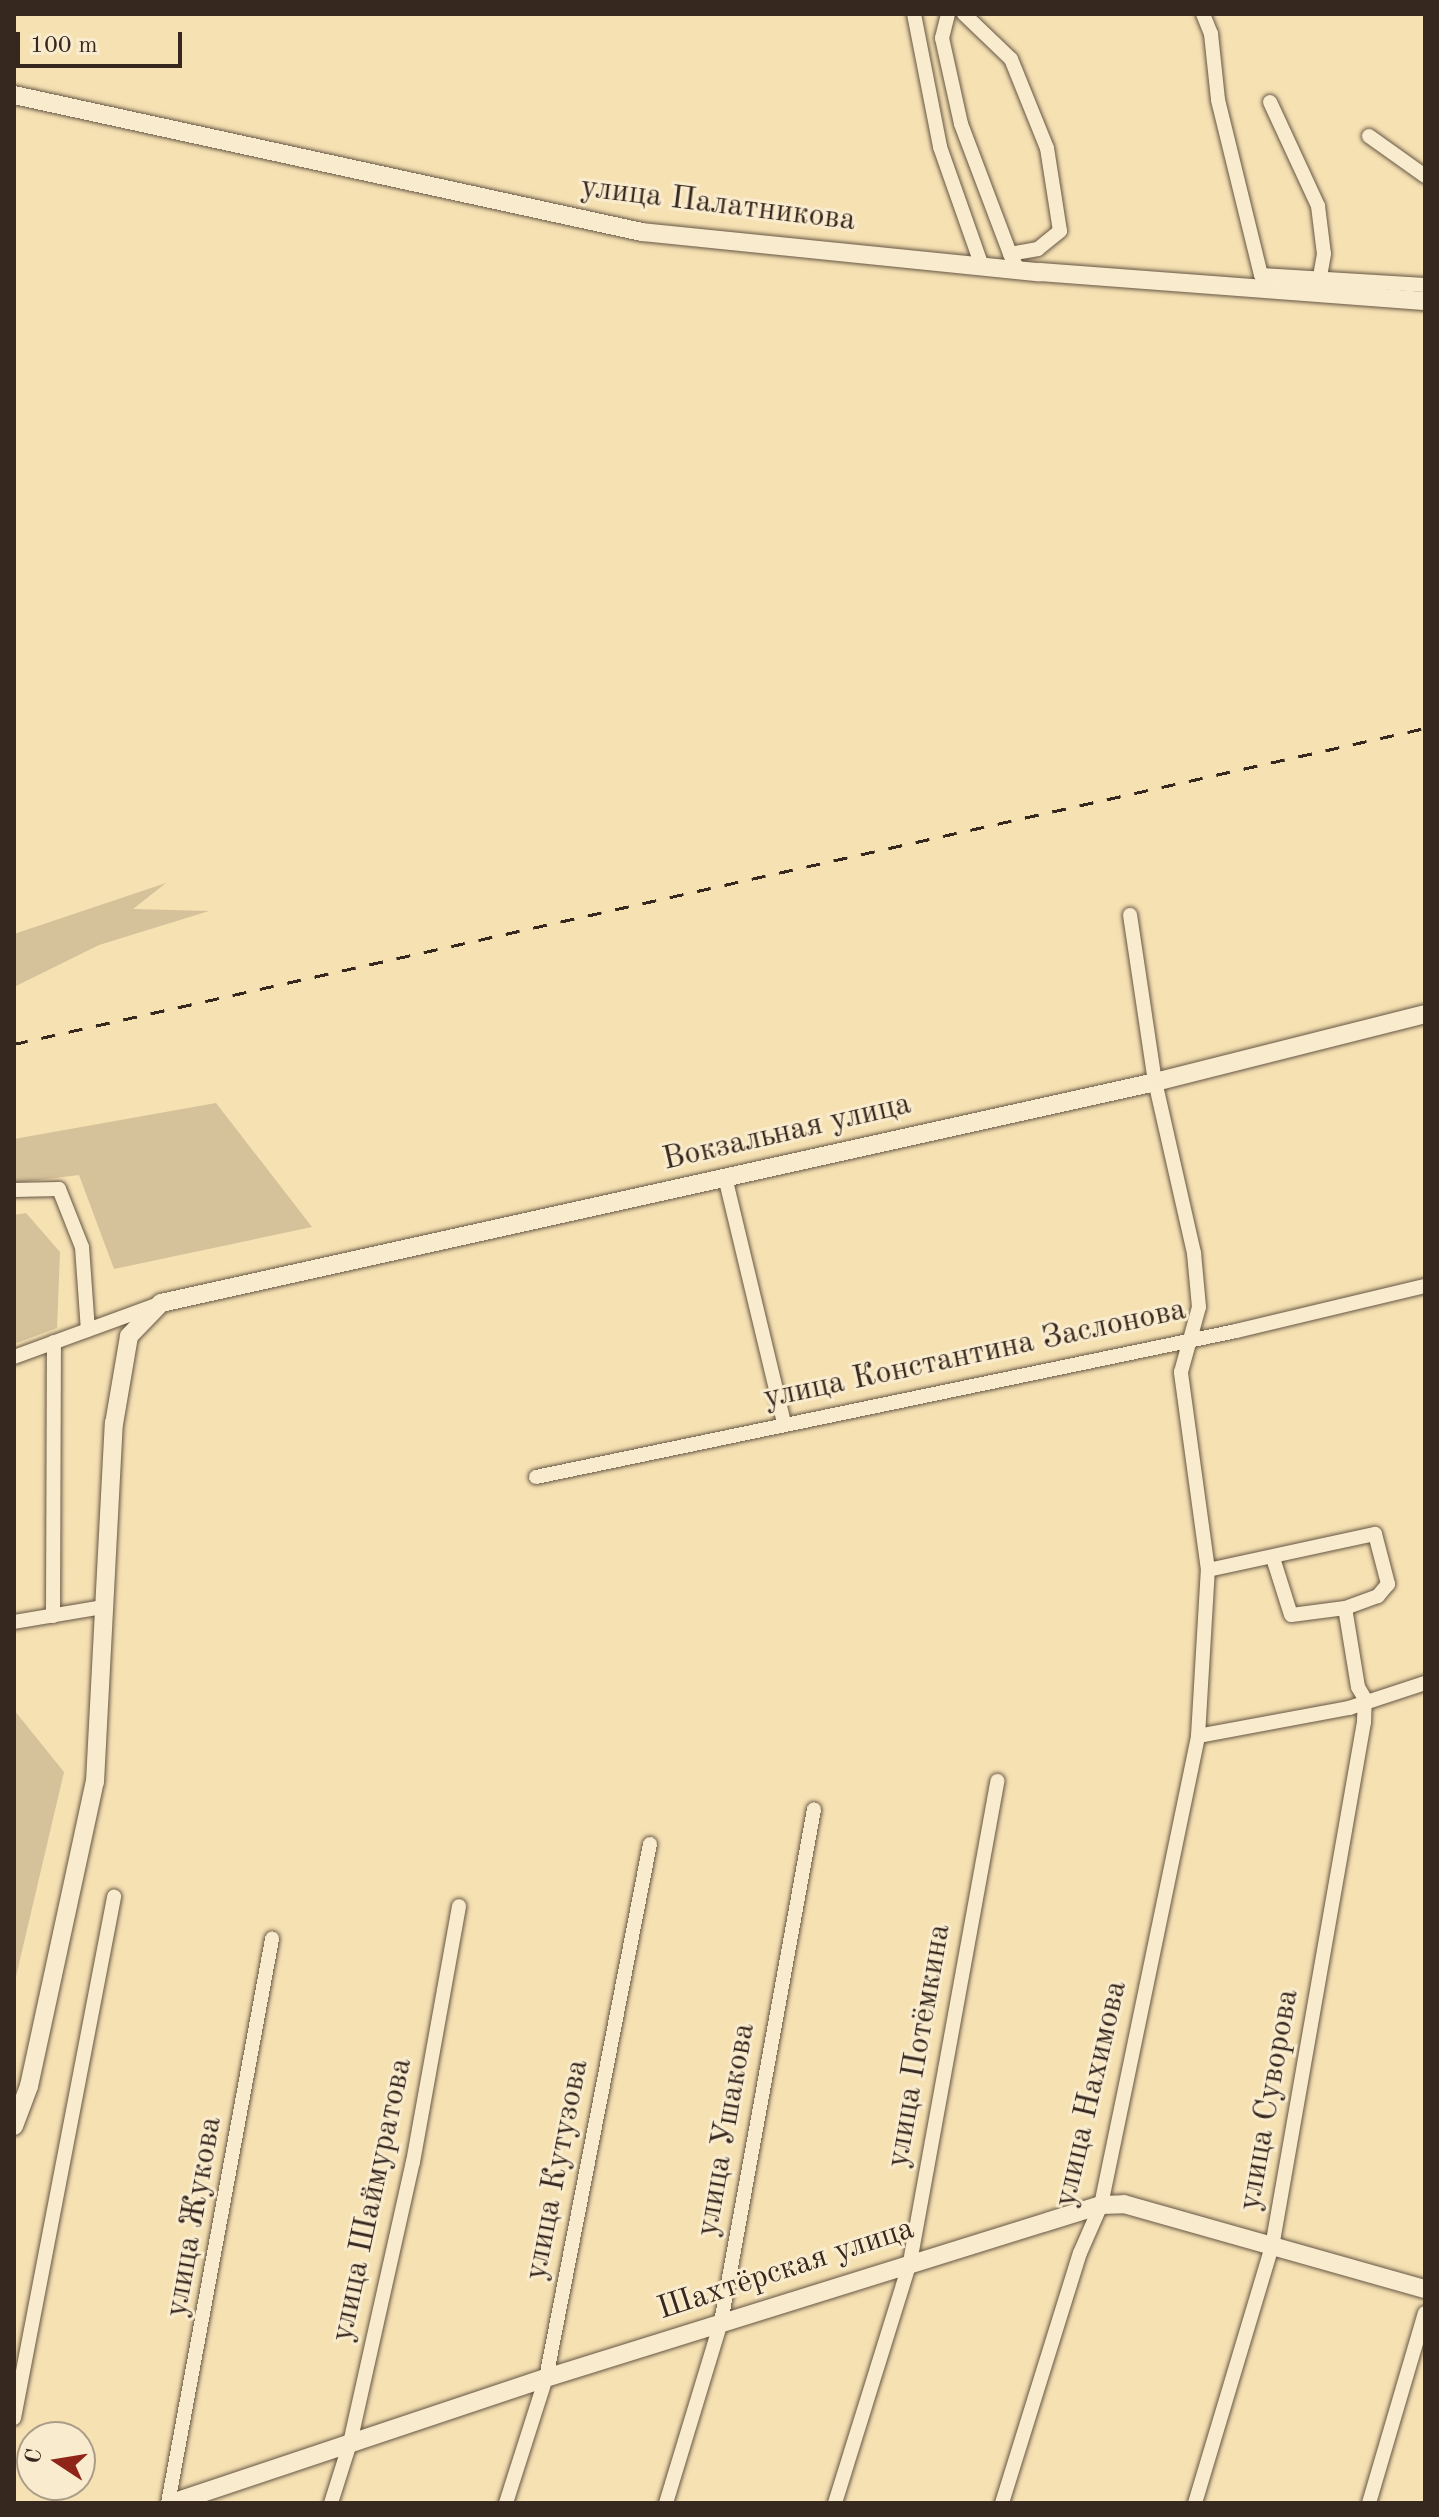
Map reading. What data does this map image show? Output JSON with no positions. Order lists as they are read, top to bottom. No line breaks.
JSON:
{"streets":{"street":["улица Палатникова","Вокзальная улица","улица Константина Заслонова","улица Потёмкина","улица Нахимова","улица Суворова","улица Ушакова","улица Кутузова","улица Шаймуратова","улица Жукова","Шахтёрская улица"]},"crossings":[["Вокзальная улица","улица Нахимова"],["улица Константина Заслонова","улица Нахимова"],["улица Потёмкина","Шахтёрская улица"],["улица Нахимова","Шахтёрская улица"],["улица Суворова","Шахтёрская улица"],["улица Ушакова","Шахтёрская улица"],["улица Кутузова","Шахтёрская улица"],["улица Шаймуратова","Шахтёрская улица"],["улица Жукова","Шахтёрская улица"]],"scale_bar":"100 m","north":"left"}
